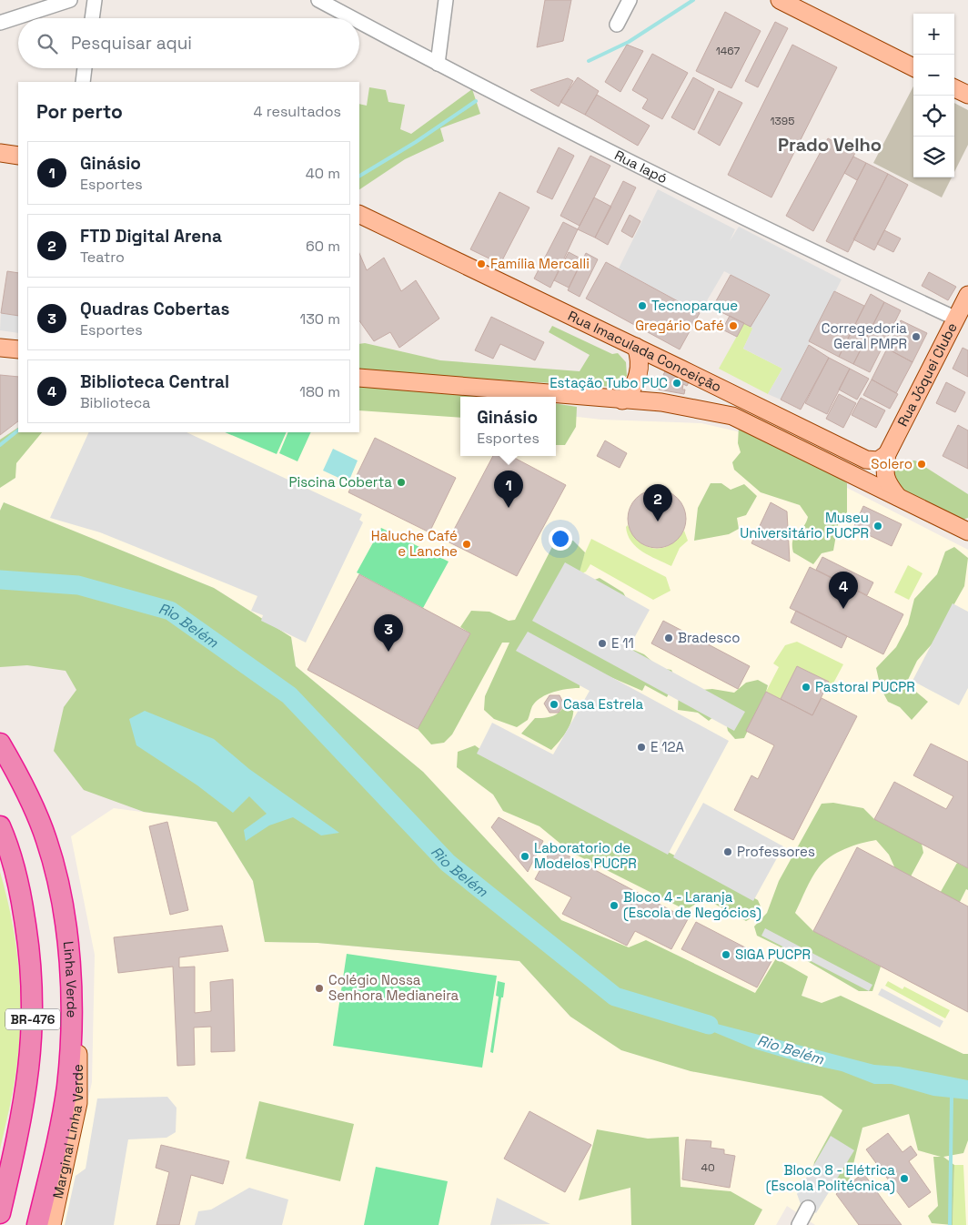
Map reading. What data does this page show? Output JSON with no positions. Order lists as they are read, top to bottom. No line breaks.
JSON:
{"streets":{"highway":["Linha Verde","BR-476"],"main road":["Rua Imaculada Conceição","Rua Jóquei Clube","Marginal Linha Verde"],"street":["Rua Iapó"]},"crossings":[["Rua Iapó","Rua Jóquei Clube"],["Rua Imaculada Conceição","Rua Jóquei Clube"],["Linha Verde","Marginal Linha Verde"]],"districts":["Prado Velho"],"water":["Rio Belém"],"places":["Família Mercalli","Tecnoparque","Gregário Café","Corregedoria Geral PMPR","Estação Tubo PUC","Solero","Piscina Coberta","Museu Universitário PUCPR","Haluche Café e Lanche","Bradesco","E 11","Pastoral PUCPR","Casa Estrela","E 12A","Professores","Laboratorio de Modelos PUCPR","Bloco 4 - Laranja (Escola de Negócios)","SIGA PUCPR","Colégio Nossa Senhora Medianeira","Bloco 8 - Elétrica (Escola Politécnica)"],"house_numbers":["1467","1395","40"],"page":{"map_buttons":["+","−"],"search":"Pesquisar aqui","heading":["Por perto","4 resultados"],"list":[{"mark":"1","name":"Ginásio","note":"Esportes","value":"40 m"},{"mark":"2","name":"FTD Digital Arena","note":"Teatro","value":"60 m"},{"mark":"3","name":"Quadras Cobertas","note":"Esportes","value":"130 m"},{"mark":"4","name":"Biblioteca Central","note":"Biblioteca","value":"180 m"}],"popup":["Ginásio","Esportes"],"pins":["1","2","4","3"]}}
